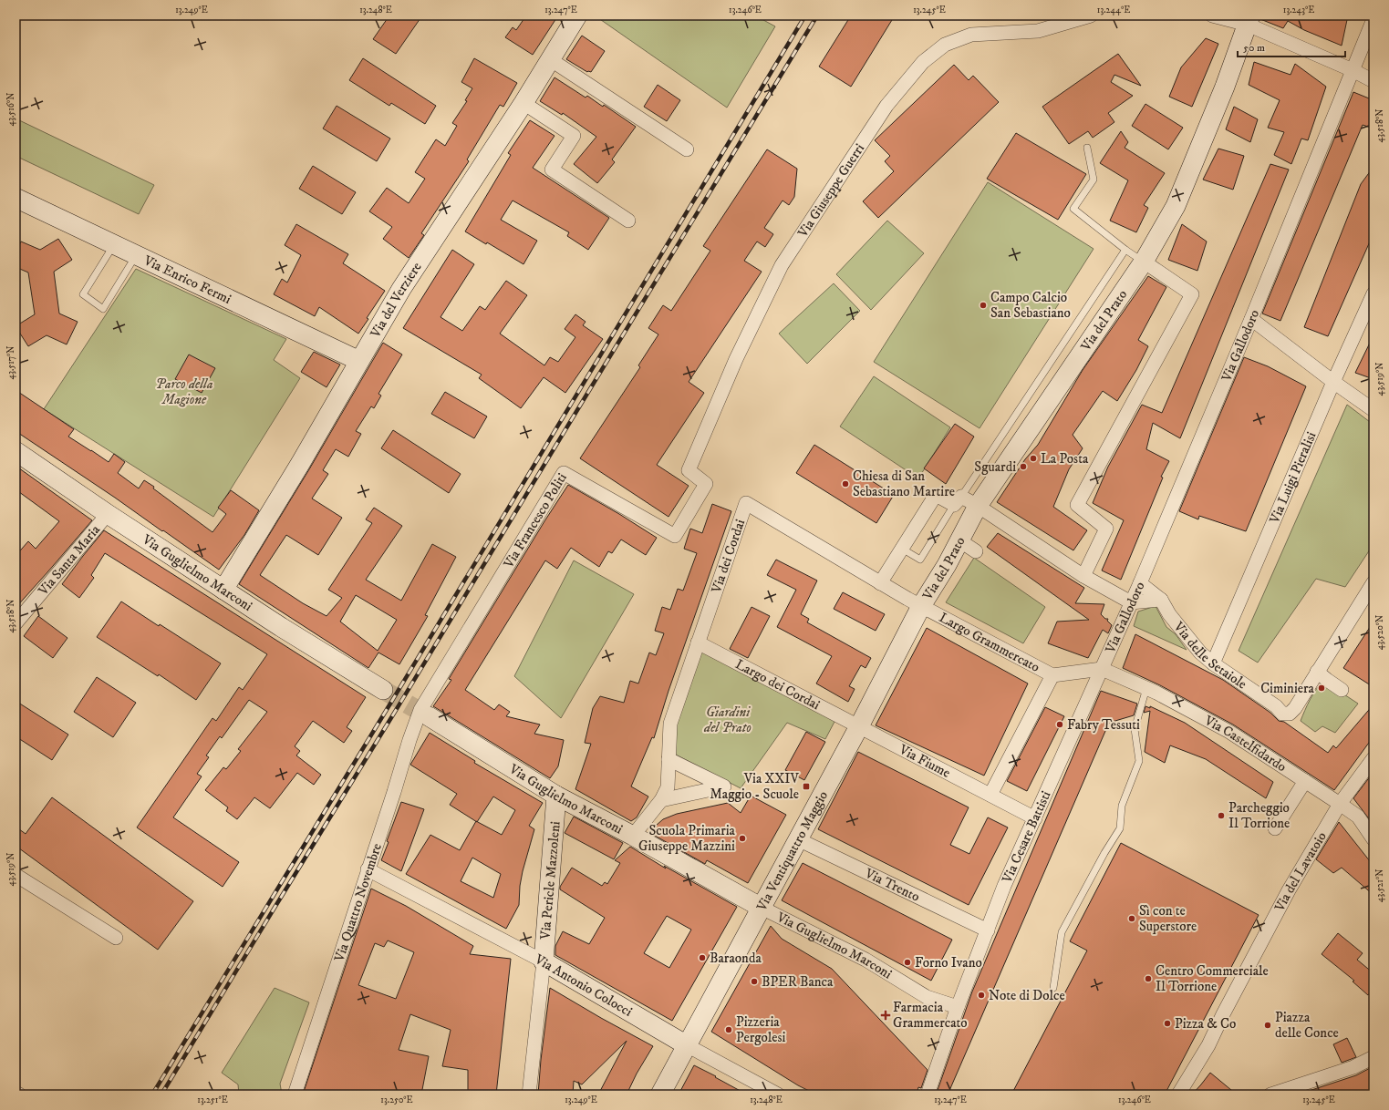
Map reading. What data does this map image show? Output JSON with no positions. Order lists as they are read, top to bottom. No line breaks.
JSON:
{"streets":{"street":["Via Giuseppe Guerri","Via Enrico Fermi","Via del Verziere","Via del Prato","Via Gallodoro","Via Luigi Pieralisi","Via Francesco Politi","Via dei Cordai","Via Santa Maria","Via Guglielmo Marconi","Largo Grammercato","Via delle Setaiole","Largo dei Cordai","Via Castelfidardo","Via Fiume","Via Cesare Battisti","Via Ventiquattro Maggio","Via del Lavatoio","Via Pericle Mazzoleni","Via Trento","Via Quattro Novembre","Via Antonio Colocci"]},"crossings":[["Via Giuseppe Guerri","Via Francesco Politi"],["Via Enrico Fermi","Via del Verziere"],["Via del Verziere","Via Guglielmo Marconi"],["Via del Prato","Largo Grammercato"],["Via del Prato","Via Ventiquattro Maggio"],["Via Gallodoro","Largo Grammercato"],["Via Gallodoro","Via delle Setaiole"],["Via Gallodoro","Via Castelfidardo"],["Via Gallodoro","Via Cesare Battisti"],["Via Luigi Pieralisi","Via delle Setaiole"],["Via Francesco Politi","Via Guglielmo Marconi"],["Via Francesco Politi","Via Quattro Novembre"],["Via dei Cordai","Via Guglielmo Marconi"],["Via dei Cordai","Largo Grammercato"],["Via dei Cordai","Largo dei Cordai"],["Via Santa Maria","Via Guglielmo Marconi"],["Via Guglielmo Marconi","Via Cesare Battisti"],["Via Guglielmo Marconi","Via Ventiquattro Maggio"],["Via Guglielmo Marconi","Via Pericle Mazzoleni"],["Via Guglielmo Marconi","Via Quattro Novembre"],["Largo Grammercato","Via Castelfidardo"],["Largo Grammercato","Via Cesare Battisti"],["Largo Grammercato","Via Ventiquattro Maggio"],["Largo dei Cordai","Via Fiume"],["Largo dei Cordai","Via Ventiquattro Maggio"],["Via Castelfidardo","Via Cesare Battisti"],["Via Castelfidardo","Via del Lavatoio"],["Via Fiume","Via Cesare Battisti"],["Via Fiume","Via Ventiquattro Maggio"],["Via Cesare Battisti","Via Trento"],["Via Ventiquattro Maggio","Via Trento"],["Via Ventiquattro Maggio","Via Antonio Colocci"],["Via Pericle Mazzoleni","Via Antonio Colocci"],["Via Quattro Novembre","Via Antonio Colocci"]],"parks":["Parco della Magione","Giardini del Prato"],"places":{"other":["Campo Calcio San Sebastiano","La Posta","Sguardi","Chiesa di San Sebastiano Martire","Ciminiera","Fabry Tessuti","Parcheggio Il Torrione","Scuola Primaria Giuseppe Mazzini","Sì con te Superstore","Baraonda","Forno Ivano","Centro Commerciale Il Torrione","BPER Banca","Note di Dolce","Pizza & Co","Piazza delle Conce","Pizzeria Pergolesi"],"transit":["Via XXIV Maggio - Scuole"],"health":["Farmacia Grammercato"]},"scale_bar":"50 m","coordinates":["13.249°E","13.248°E","13.247°E","13.246°E","13.245°E","13.244°E","13.243°E","43.516°N","43.518°N","43.517°N","43.519°N","43.520°N","43.521°N","13.251°E","13.250°E"]}
